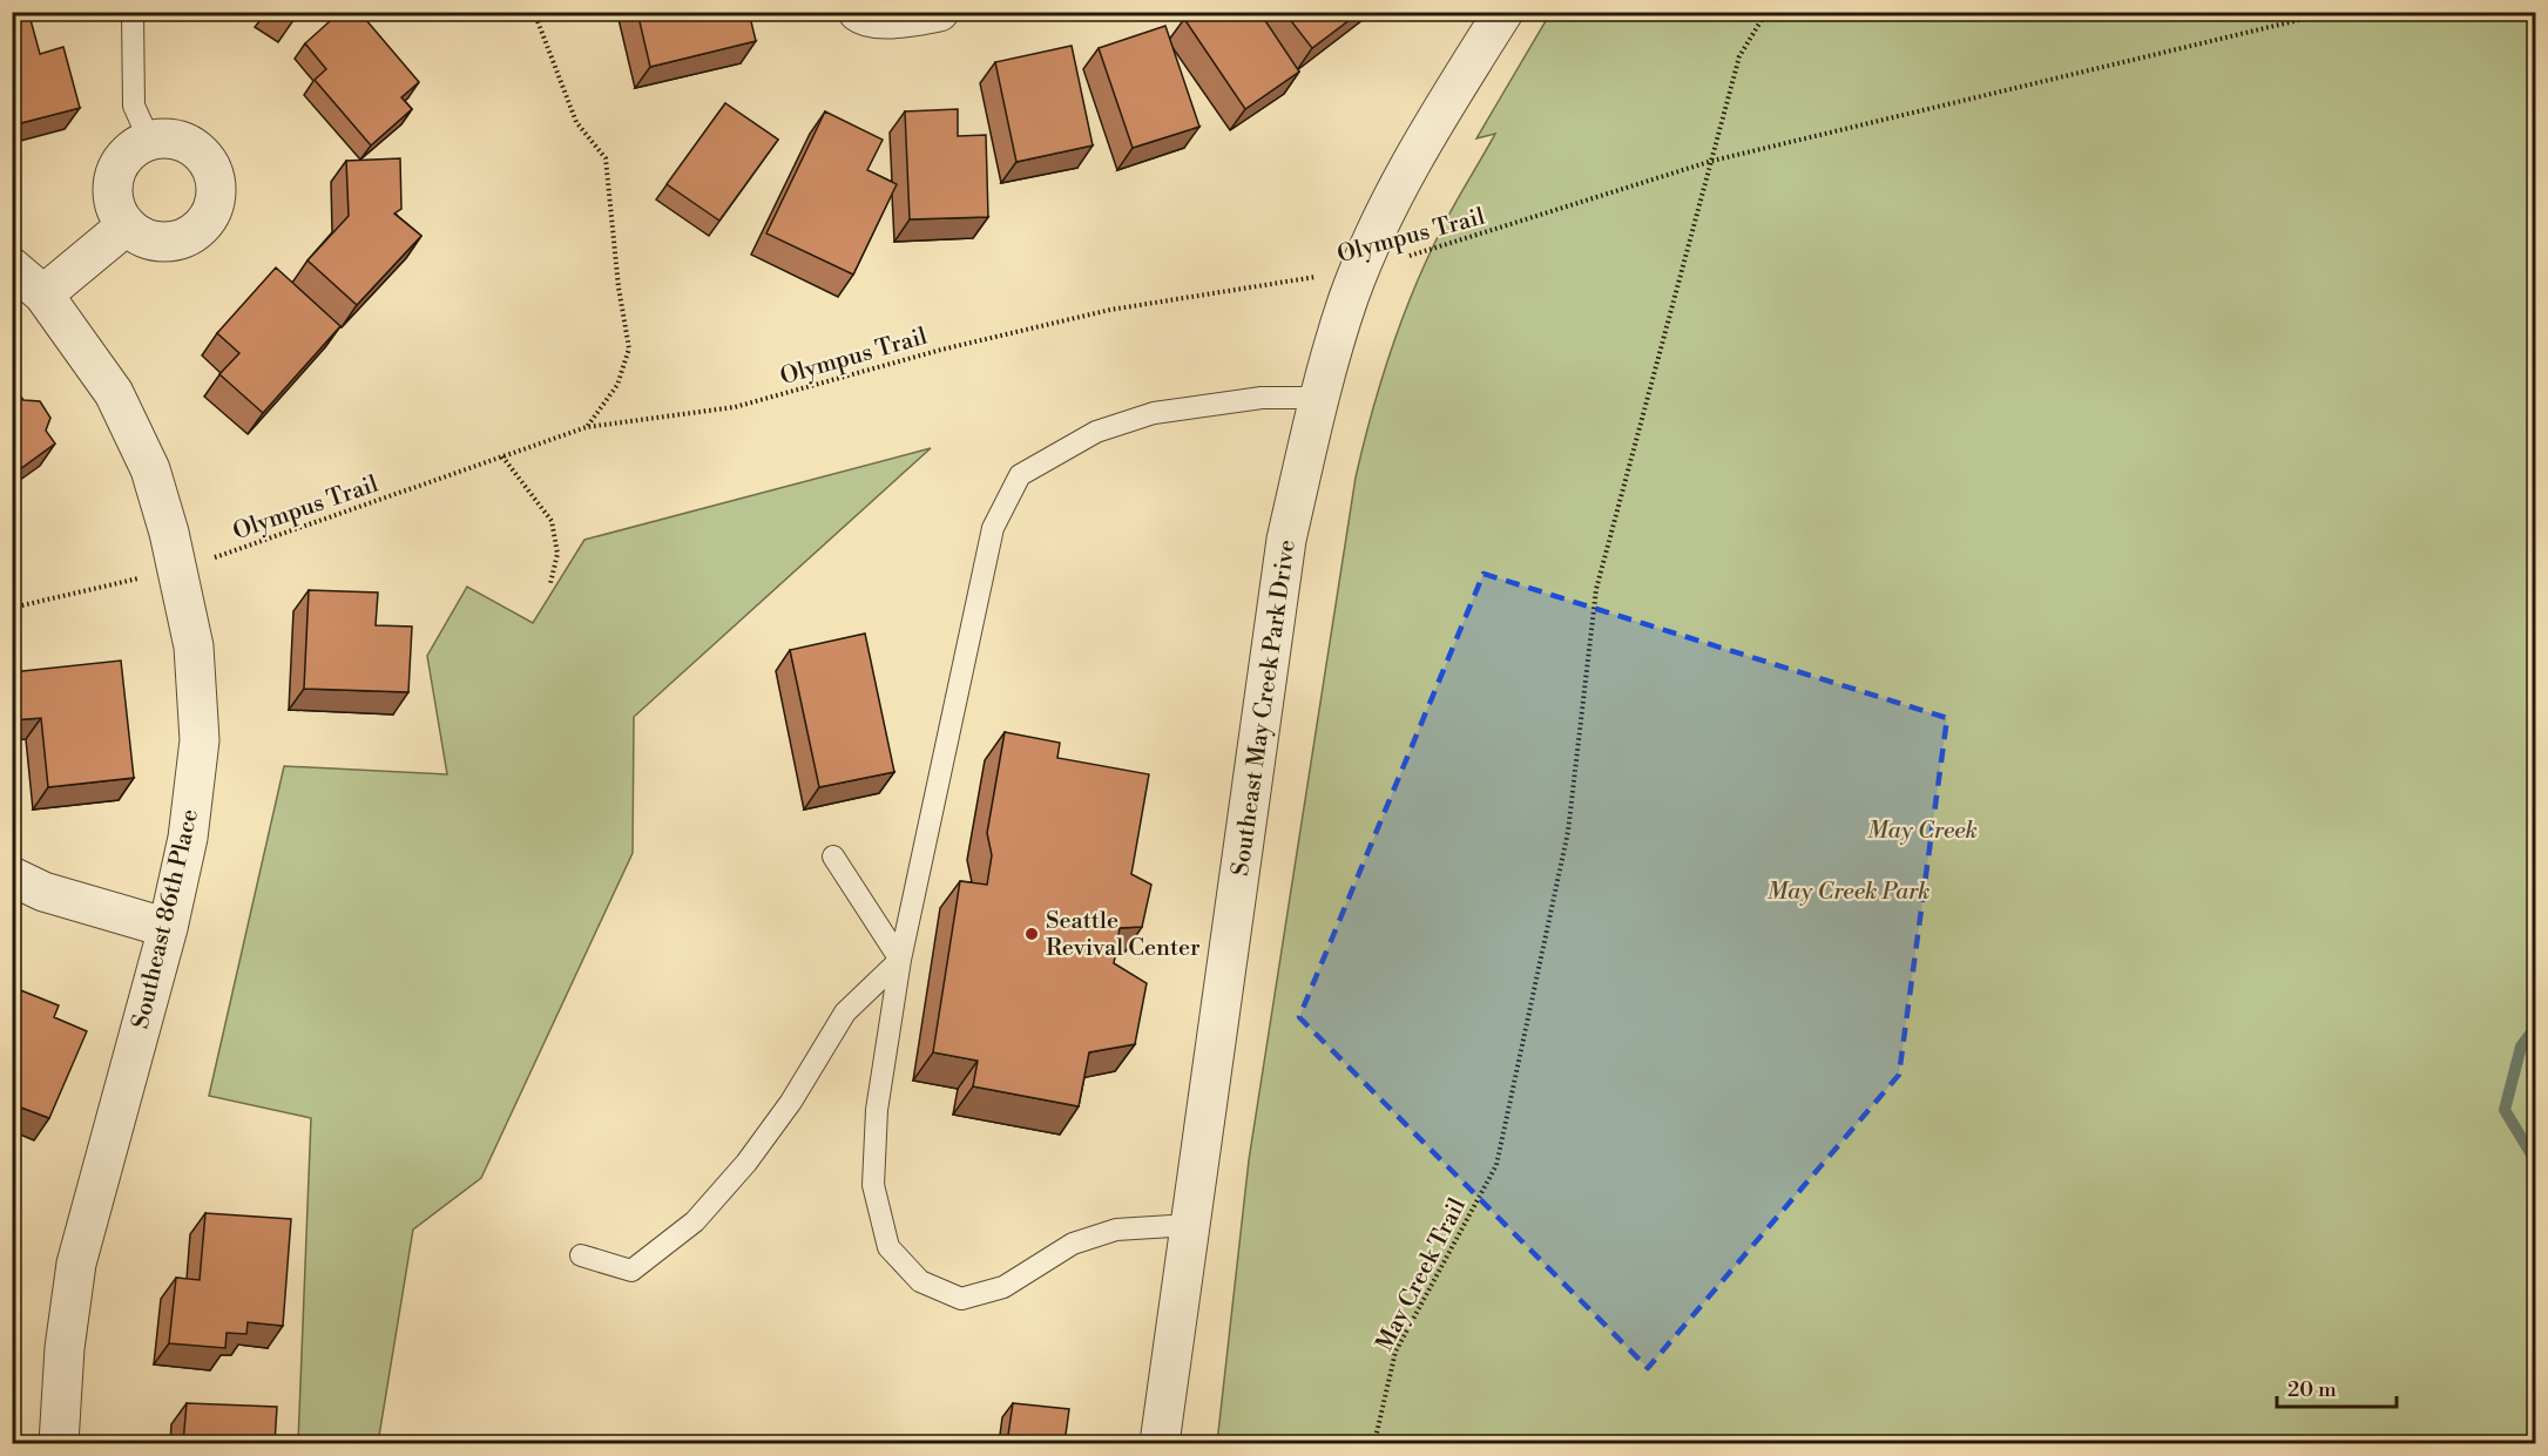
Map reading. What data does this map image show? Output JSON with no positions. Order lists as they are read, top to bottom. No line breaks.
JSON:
{"streets":{"street":["Southeast May Creek Park Drive","Southeast 86th Place"],"path":["Olympus Trail","May Creek Trail"]},"crossings":[["Olympus Trail","Southeast May Creek Park Drive"],["Olympus Trail","Southeast 86th Place"],["Olympus Trail","May Creek Trail"]],"parks":["May Creek","May Creek Park"],"places":["Seattle Revival Center"],"scale_bar":"20 m"}
